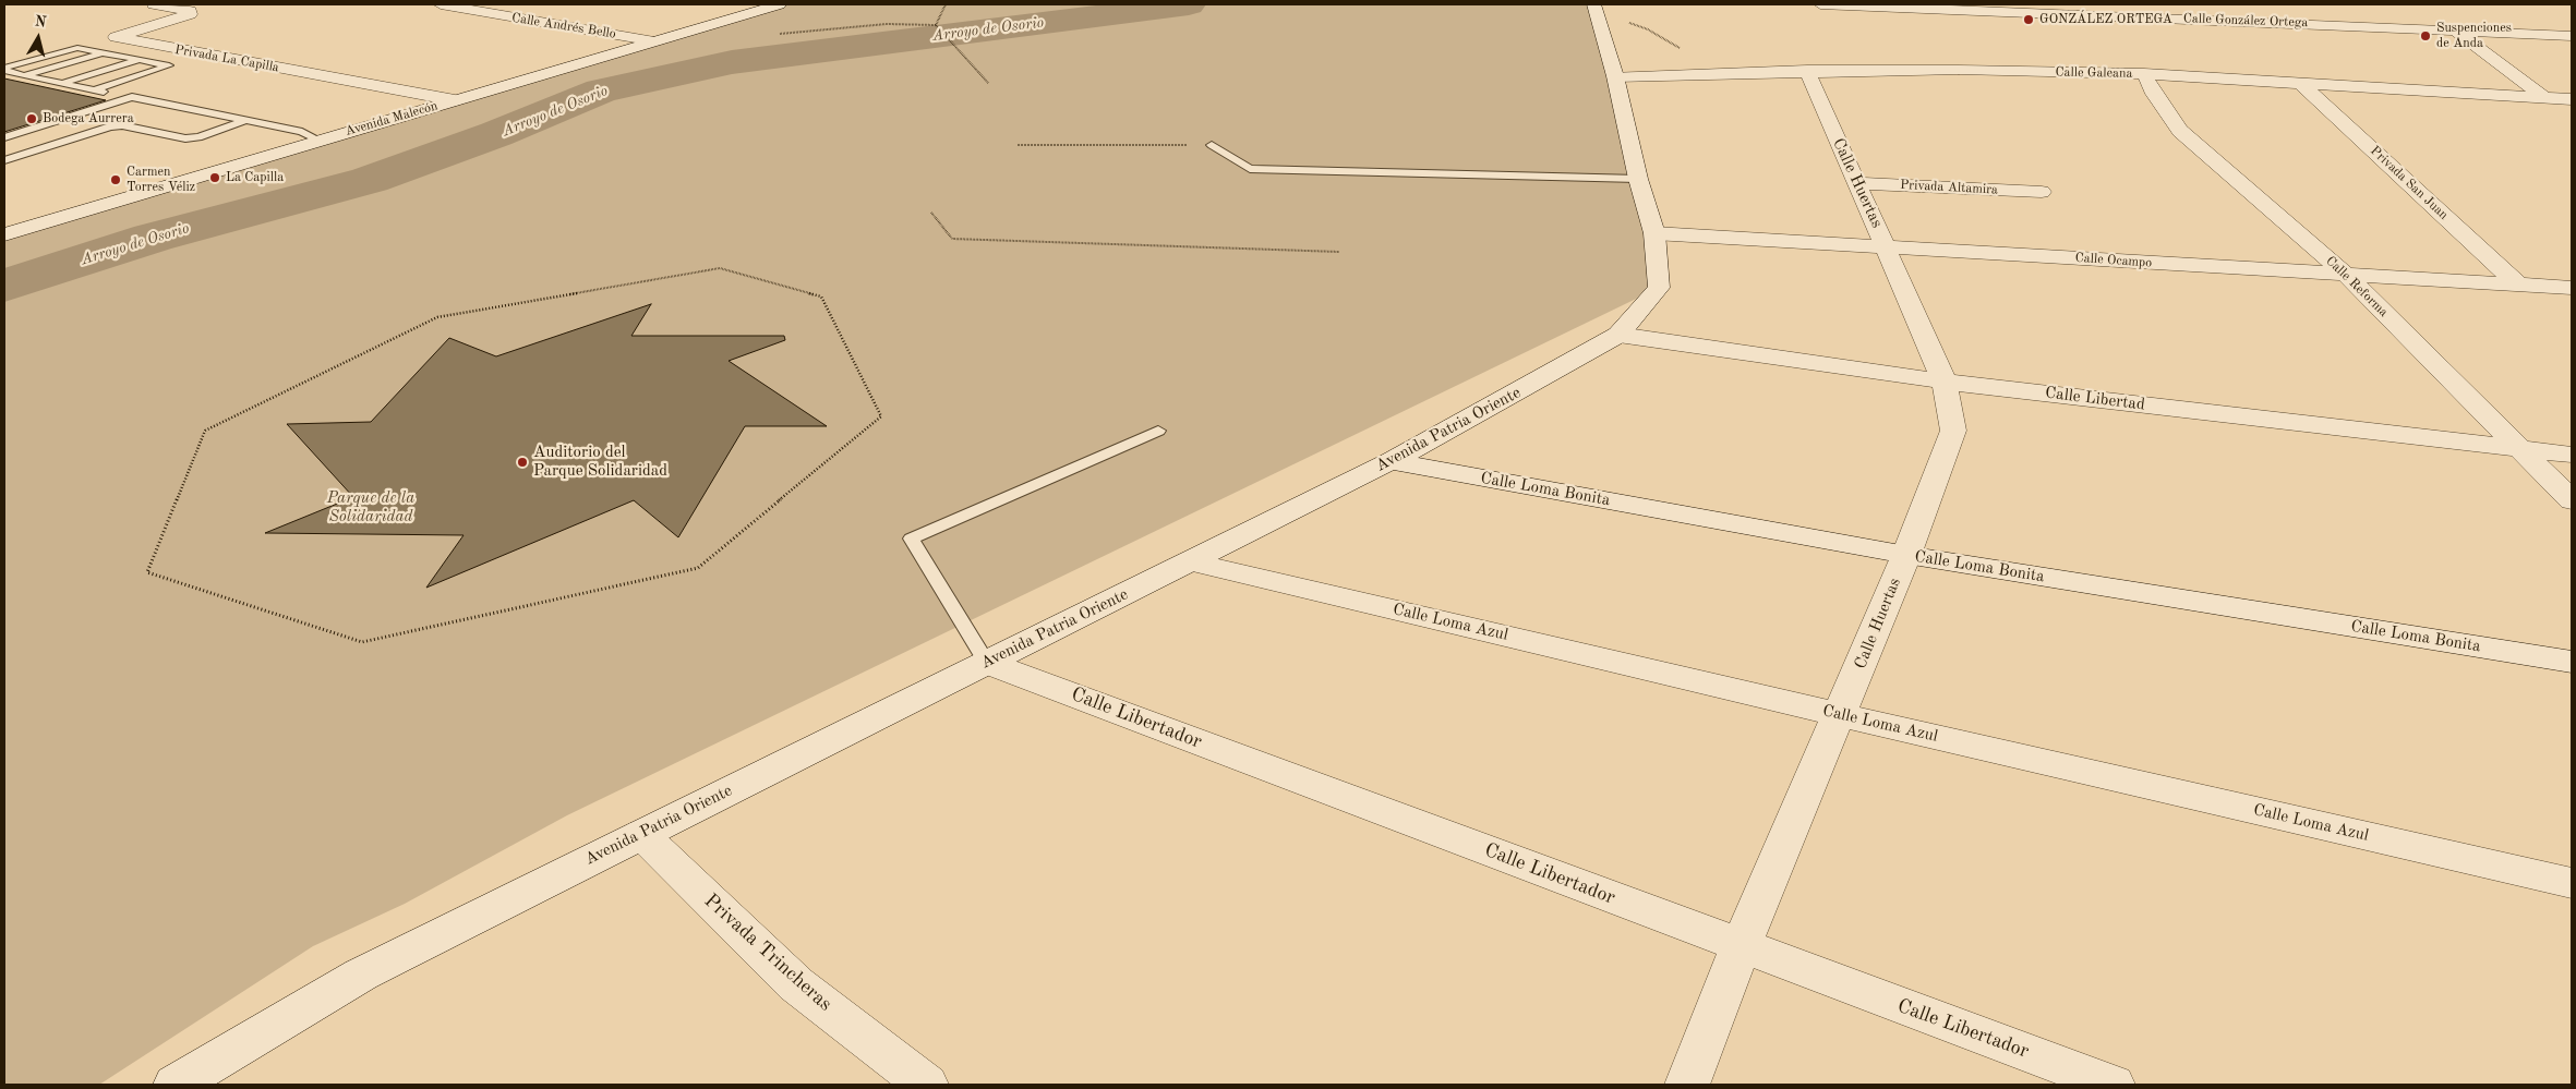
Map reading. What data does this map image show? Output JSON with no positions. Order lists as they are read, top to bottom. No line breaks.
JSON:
{"streets":{"street":["Calle González Ortega","Calle Andrés Bello","Privada La Capilla","Calle Galeana","Avenida Malecón","Calle Huertas","Privada San Juan","Privada Altamira","Calle Ocampo","Calle Reforma","Calle Libertad","Avenida Patria Oriente","Calle Loma Bonita","Calle Loma Azul","Calle Libertador","Privada Trincheras"]},"crossings":[["Calle Andrés Bello","Avenida Malecón"],["Privada La Capilla","Avenida Malecón"],["Calle Galeana","Calle Huertas"],["Calle Galeana","Privada San Juan"],["Calle Galeana","Calle Reforma"],["Calle Galeana","Avenida Patria Oriente"],["Calle Huertas","Privada Altamira"],["Calle Huertas","Calle Ocampo"],["Calle Huertas","Calle Libertad"],["Calle Huertas","Calle Loma Bonita"],["Calle Huertas","Calle Loma Azul"],["Calle Huertas","Calle Libertador"],["Privada San Juan","Calle Ocampo"],["Calle Ocampo","Calle Reforma"],["Calle Ocampo","Avenida Patria Oriente"],["Calle Reforma","Calle Libertad"],["Calle Libertad","Avenida Patria Oriente"],["Avenida Patria Oriente","Calle Loma Bonita"],["Avenida Patria Oriente","Calle Loma Azul"],["Avenida Patria Oriente","Calle Libertador"],["Avenida Patria Oriente","Privada Trincheras"]],"water":["Arroyo de Osorio"],"parks":["Parque de la Solidaridad"],"places":["GONZÁLEZ ORTEGA","Suspenciones de Anda","Bodega Aurrera","La Capilla","Carmen Torres Véliz","Auditorio del Parque Solidaridad"],"north":"top"}
